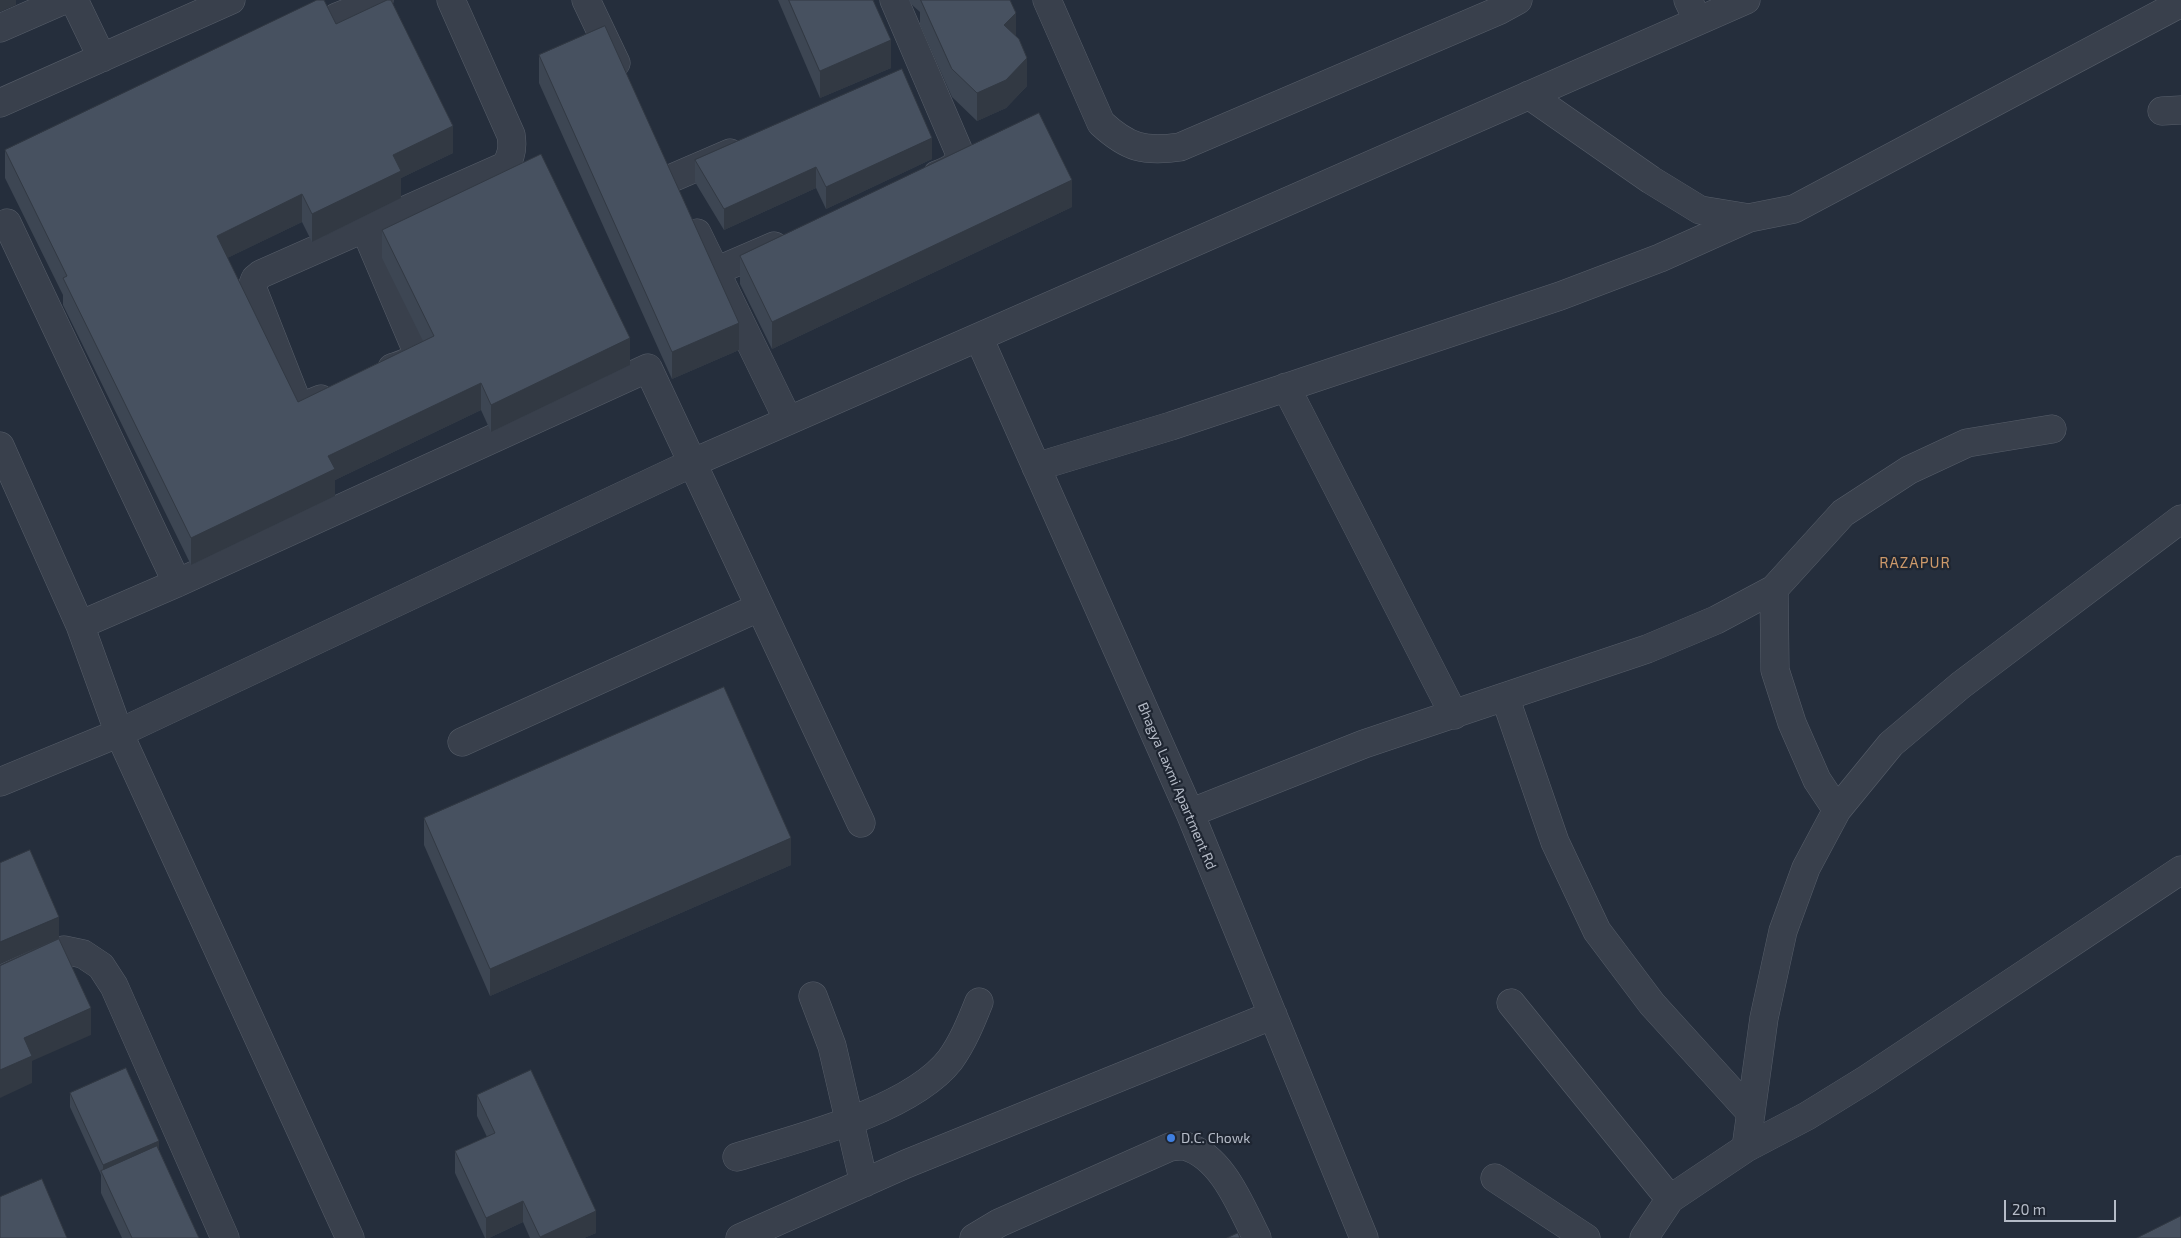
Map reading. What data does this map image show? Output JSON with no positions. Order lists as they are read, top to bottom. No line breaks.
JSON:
{"streets":{"street":["Bhagya Laxmi Apartment Rd"]},"districts":["RAZAPUR"],"places":["D.C. Chowk"],"scale_bar":"20 m"}
